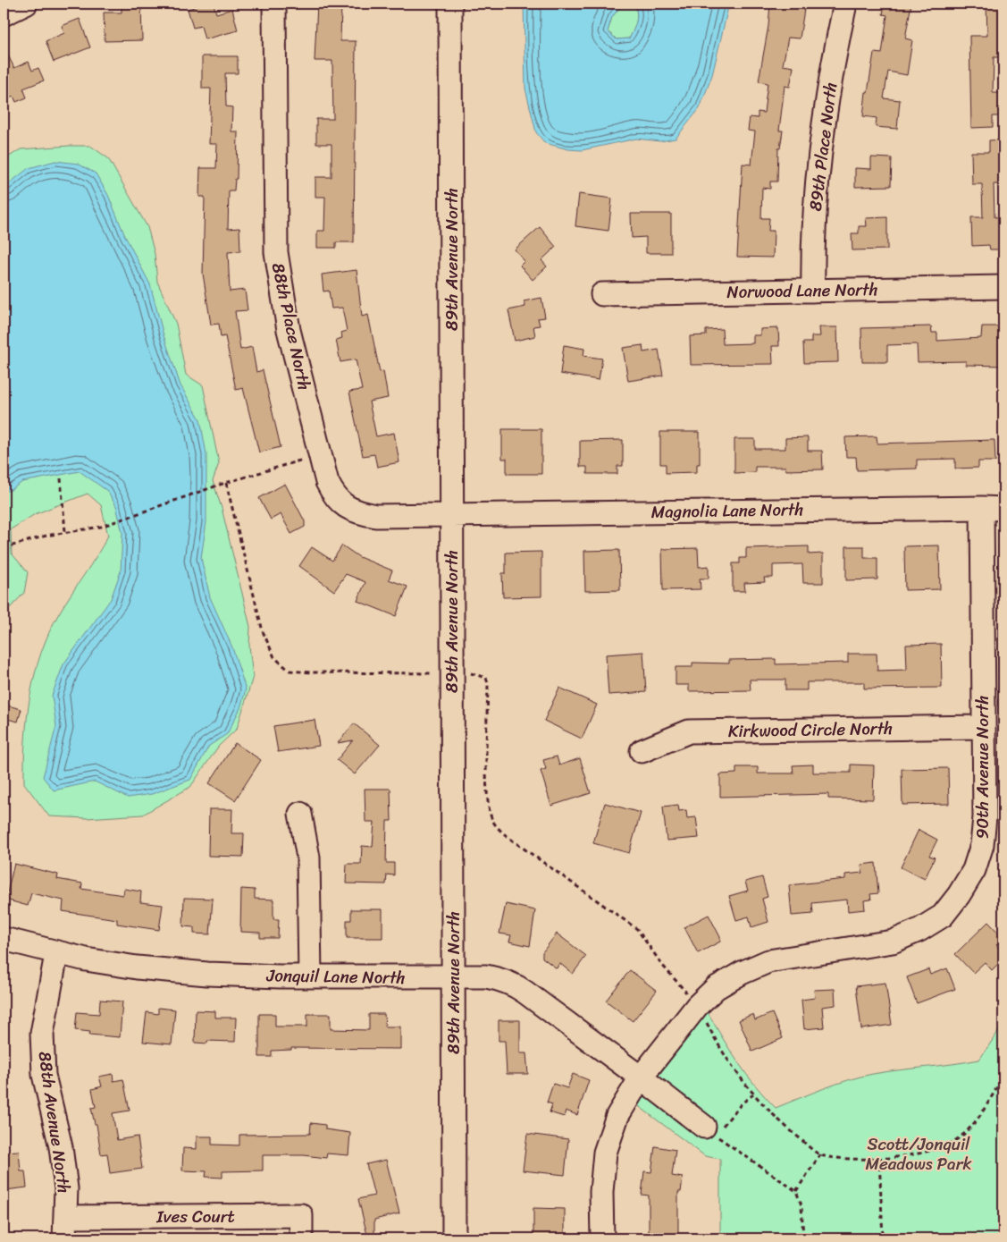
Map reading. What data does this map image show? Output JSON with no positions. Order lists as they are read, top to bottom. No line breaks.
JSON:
{"streets":{"street":["89th Place North","89th Avenue North","Norwood Lane North","88th Place North","Magnolia Lane North","Kirkwood Circle North","90th Avenue North","Jonquil Lane North","88th Avenue North","Ives Court"]},"crossings":[["89th Place North","Norwood Lane North"],["89th Avenue North","88th Place North"],["89th Avenue North","Magnolia Lane North"],["89th Avenue North","Jonquil Lane North"],["88th Place North","Magnolia Lane North"],["Magnolia Lane North","90th Avenue North"],["Kirkwood Circle North","90th Avenue North"],["90th Avenue North","Jonquil Lane North"],["Jonquil Lane North","88th Avenue North"],["88th Avenue North","Ives Court"]],"parks":["Scott/Jonquil Meadows Park"]}
